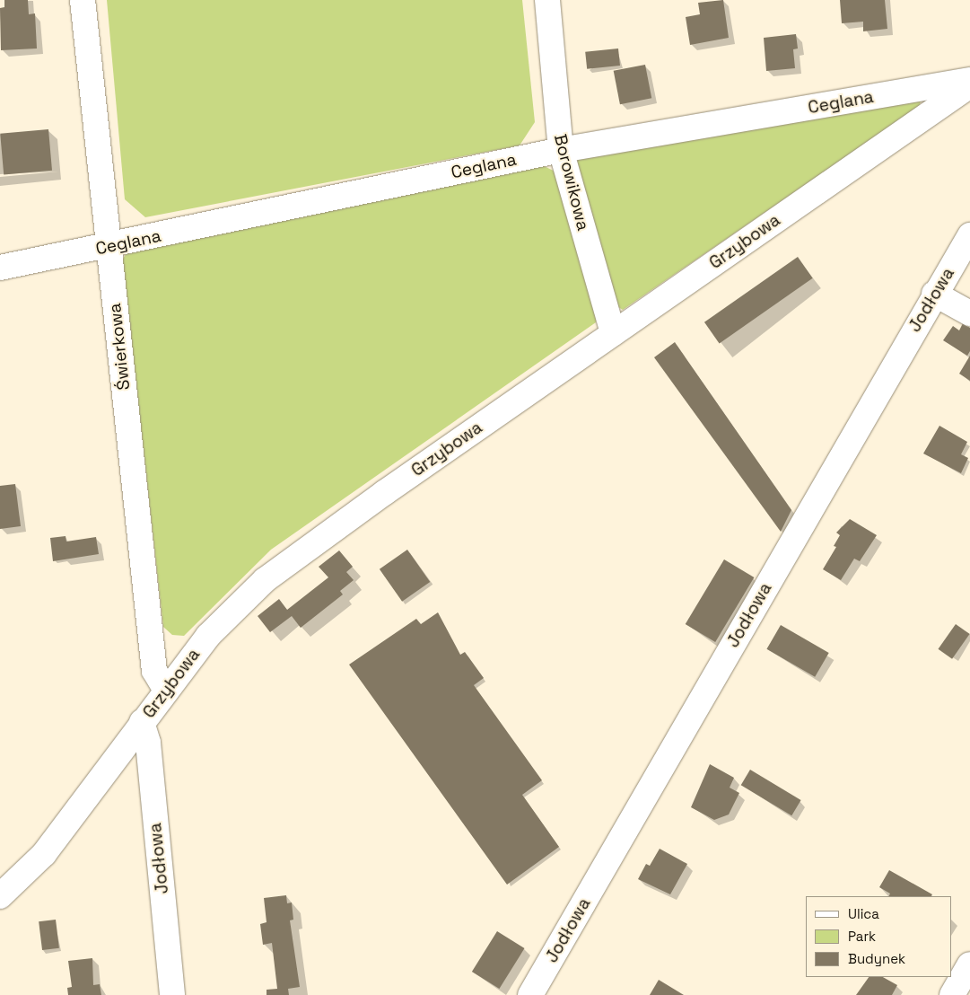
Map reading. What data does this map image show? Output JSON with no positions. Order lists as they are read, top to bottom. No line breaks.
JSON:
{"streets":{"street":["Ceglana","Borowikowa","Grzybowa","Jodłowa","Świerkowa"]},"crossings":[["Ceglana","Borowikowa"],["Ceglana","Świerkowa"],["Borowikowa","Grzybowa"],["Grzybowa","Jodłowa"],["Grzybowa","Świerkowa"]],"legend":["Ulica","Park","Budynek"]}
